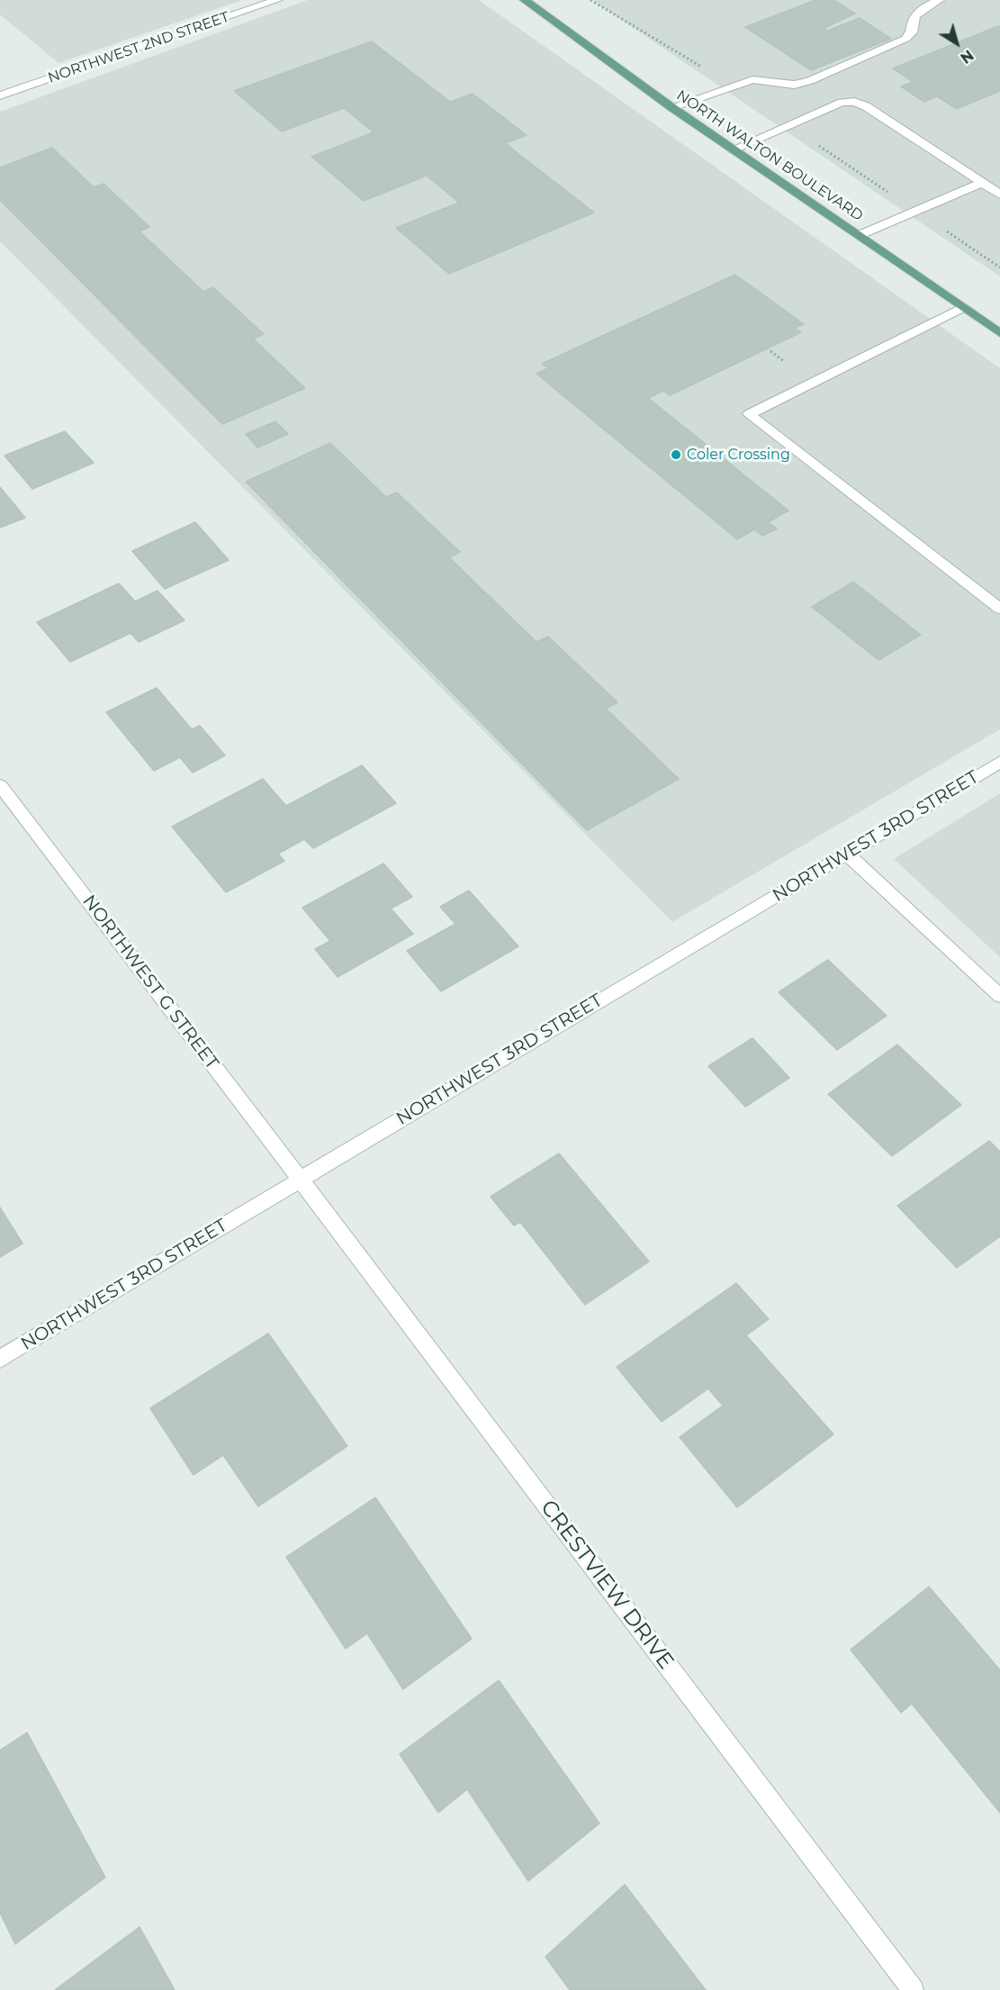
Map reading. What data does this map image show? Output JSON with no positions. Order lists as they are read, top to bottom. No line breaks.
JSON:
{"streets":{"main road":["NORTH WALTON BOULEVARD"],"street":["NORTHWEST 2ND STREET","NORTHWEST 3RD STREET","NORTHWEST G STREET","CRESTVIEW DRIVE"]},"crossings":[["NORTHWEST 3RD STREET","NORTHWEST G STREET"],["NORTHWEST 3RD STREET","CRESTVIEW DRIVE"],["NORTHWEST G STREET","CRESTVIEW DRIVE"]],"places":["Coler Crossing"],"north":"bottom right"}
